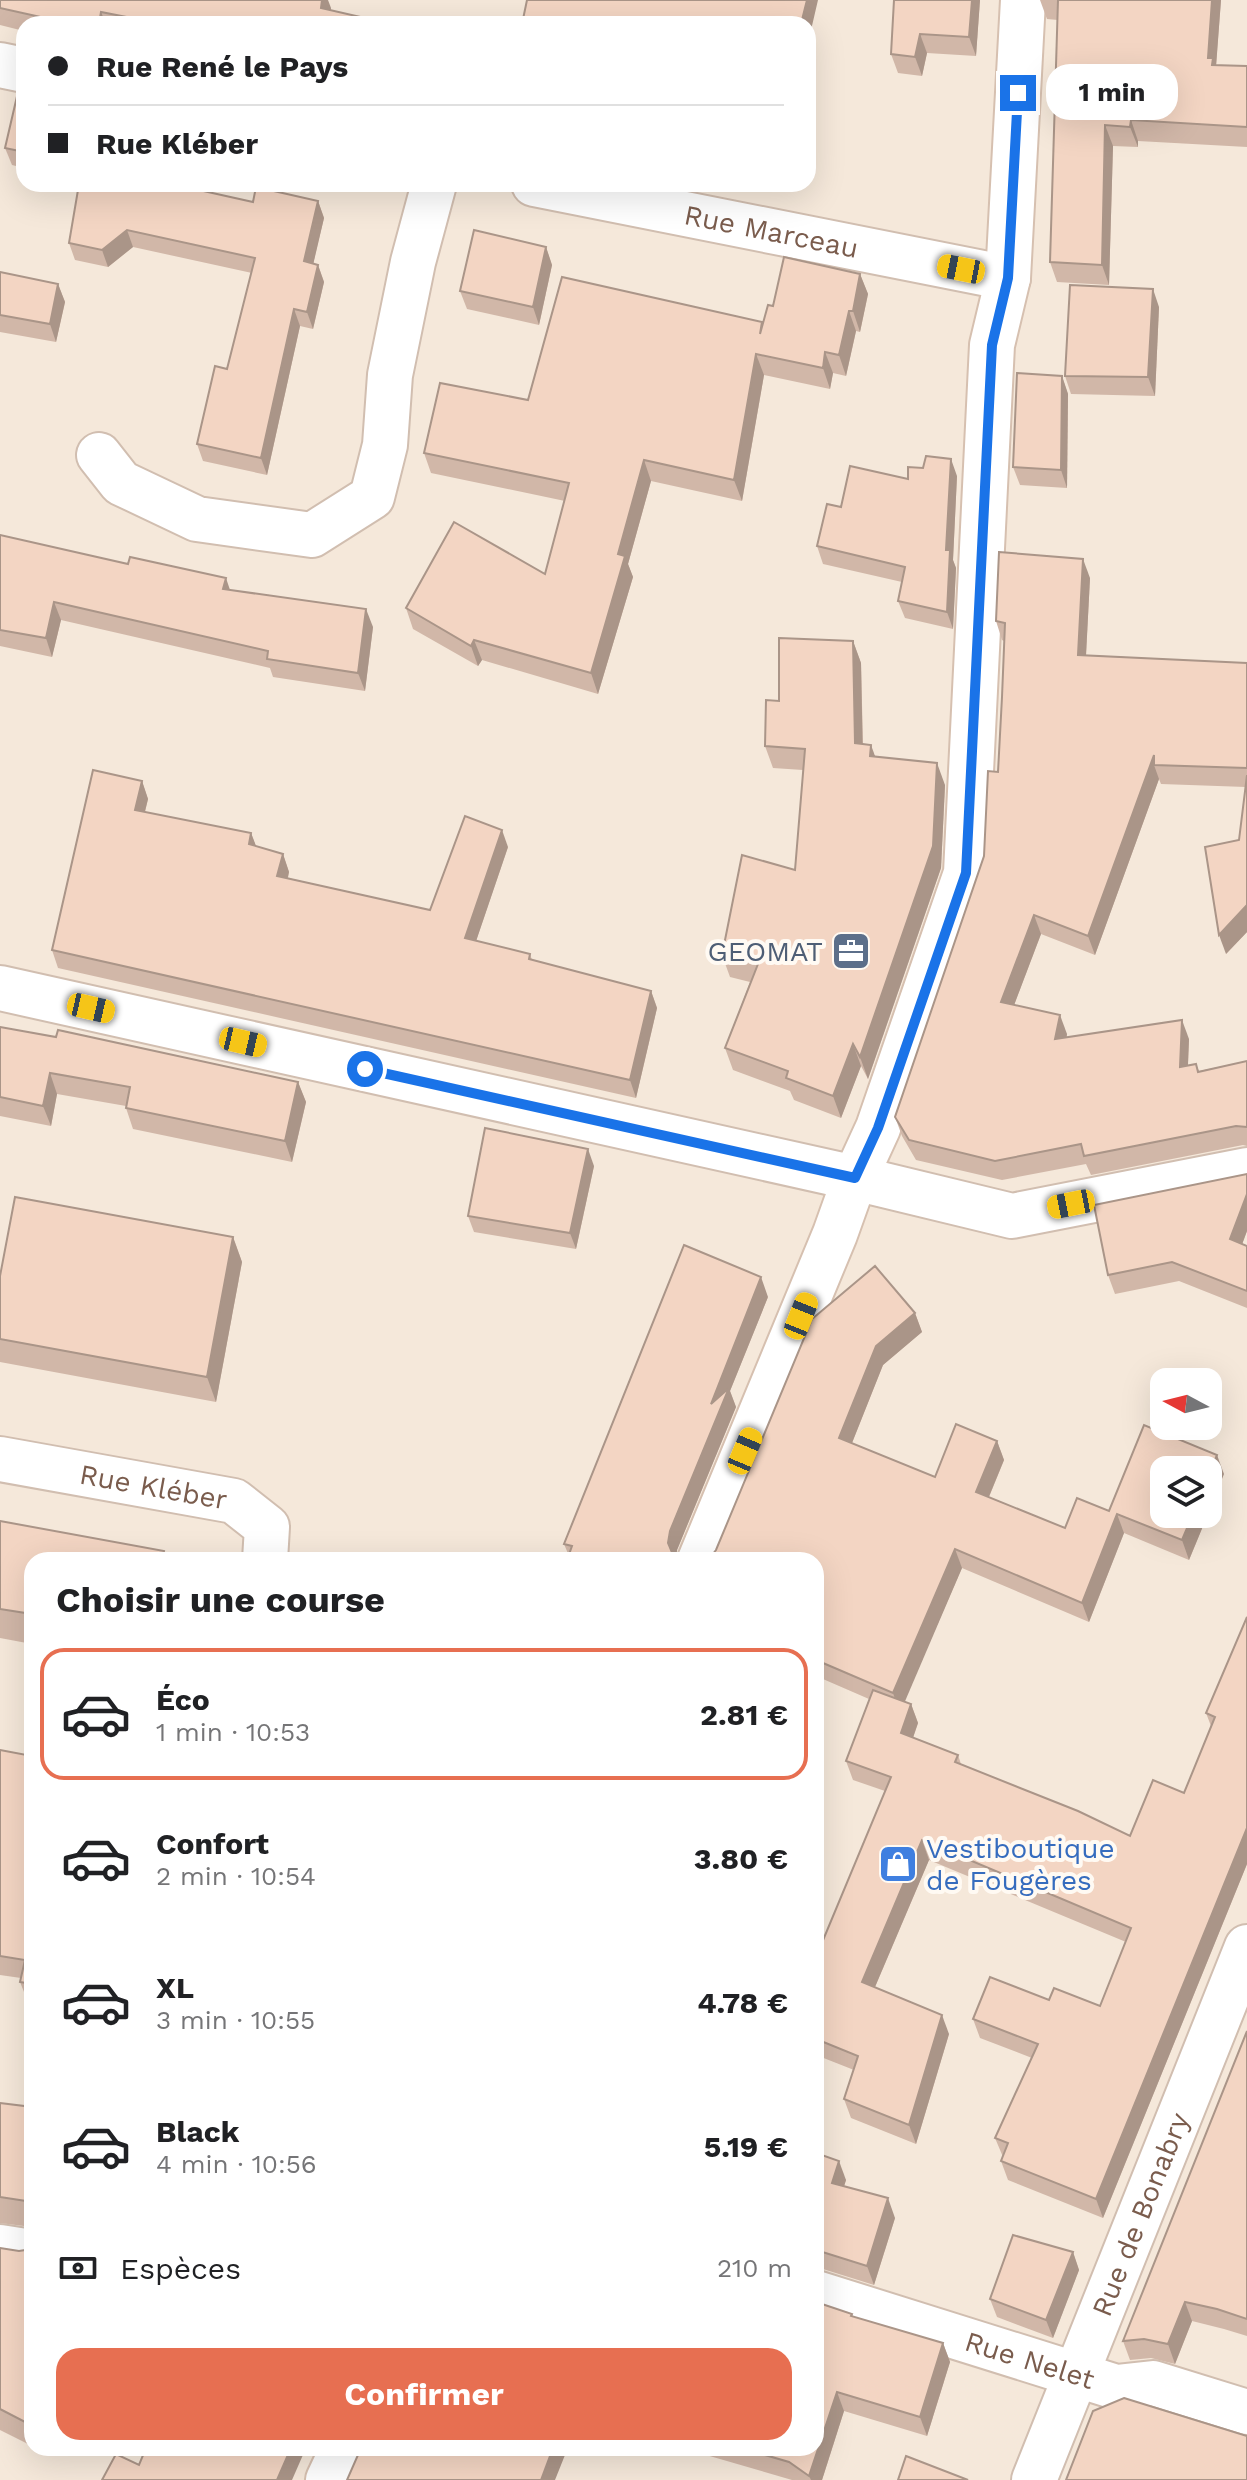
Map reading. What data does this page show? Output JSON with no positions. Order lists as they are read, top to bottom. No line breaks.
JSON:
{"streets":{"street":["Rue Marceau","Rue Kléber","Rue de Bonabry","Rue Nelet"]},"crossings":[["Rue de Bonabry","Rue Nelet"]],"places":{"office":["GEOMAT"],"shop":["Vestiboutique de Fougères"]},"north":"left","page":{"banner":["Rue René le Pays","Rue Kléber"],"bubble":"1 min","heading":"Choisir une course","list":[{"name":"Éco","note":"1 min · 10:53","value":"2.81 €"},{"name":"Confort","note":"2 min · 10:54","value":"3.80 €"},{"name":"XL","note":"3 min · 10:55","value":"4.78 €"},{"name":"Black","note":"4 min · 10:56","value":"5.19 €"}],"pay":["Espèces","210 m"],"buttons":"Confirmer"}}
